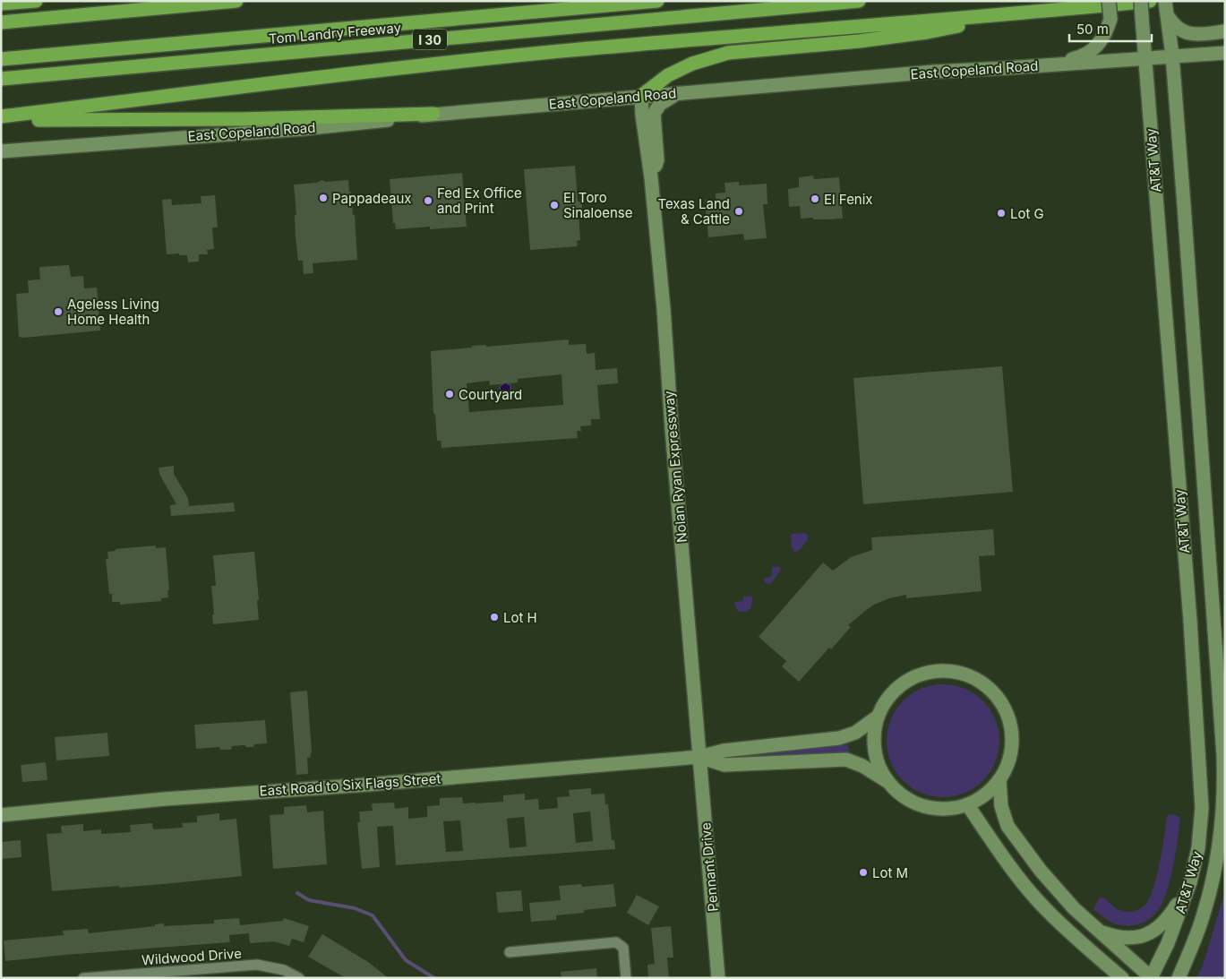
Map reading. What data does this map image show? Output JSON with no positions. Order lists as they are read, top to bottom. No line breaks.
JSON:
{"streets":{"highway":["Tom Landry Freeway","I 30"],"main road":["East Copeland Road","AT&T Way","Nolan Ryan Expressway","East Road to Six Flags Street","Pennant Drive"],"street":["Wildwood Drive"]},"crossings":[["East Copeland Road","AT&T Way"],["East Copeland Road","Nolan Ryan Expressway"],["Nolan Ryan Expressway","East Road to Six Flags Street"],["Nolan Ryan Expressway","Pennant Drive"],["East Road to Six Flags Street","Pennant Drive"]],"places":["Pappadeaux","El Fenix","Fed Ex Office and Print","El Toro Sinaloense","Texas Land & Cattle","Lot G","Ageless Living Home Health","Courtyard","Lot H","Lot M"],"scale_bar":"50 m"}
